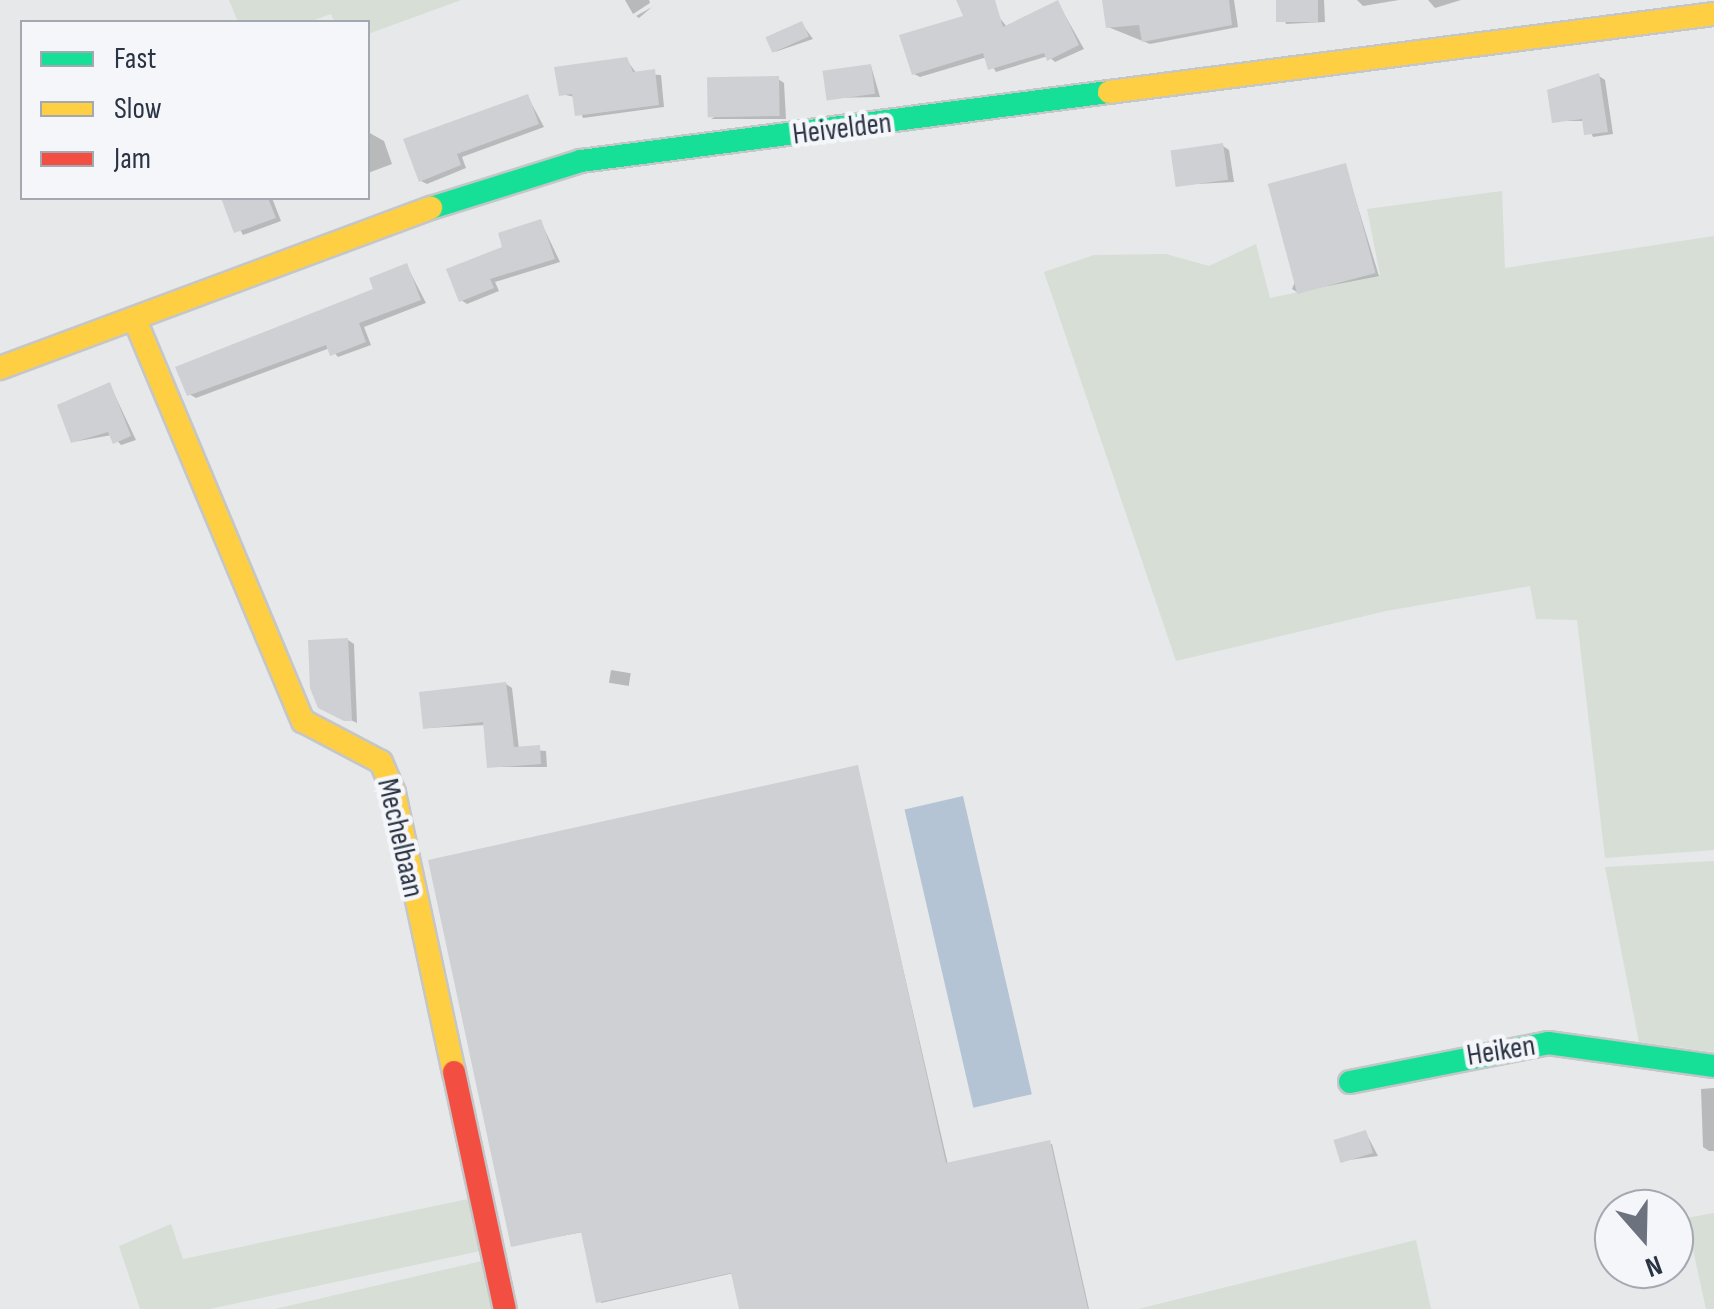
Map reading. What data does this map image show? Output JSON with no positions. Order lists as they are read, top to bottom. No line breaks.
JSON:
{"streets":{"street":["Heivelden","Mechelbaan","Heiken"]},"crossings":[["Heivelden","Mechelbaan"]],"legend":["Fast","Slow","Jam"],"north":"bottom"}
